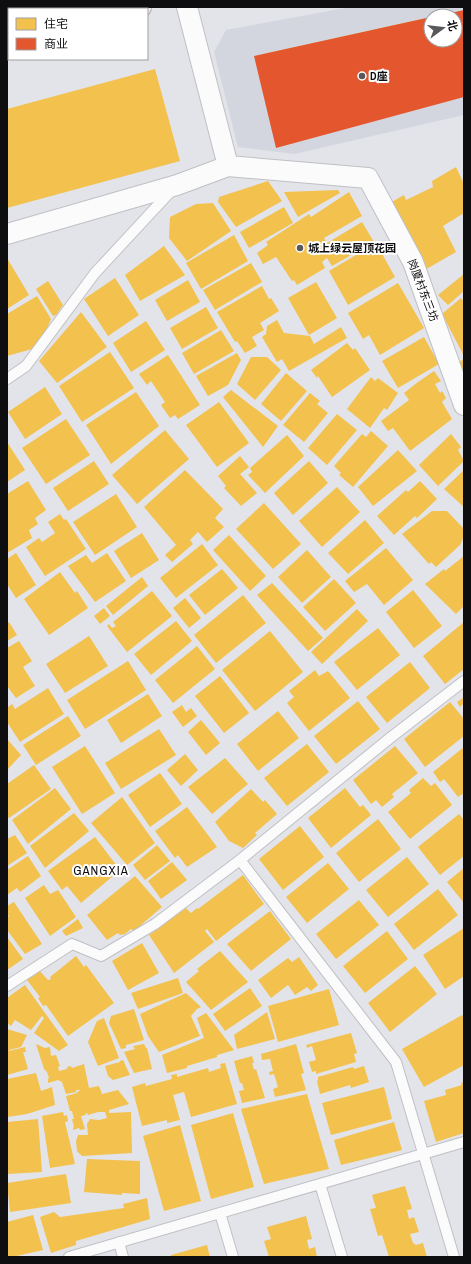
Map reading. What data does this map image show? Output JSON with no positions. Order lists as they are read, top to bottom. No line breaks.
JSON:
{"streets":{"street":["岗厦村东三坊"]},"districts":["GANGXIA"],"places":["D座","城上绿云屋顶花园"],"legend":["住宅","商业"],"north":"right"}
